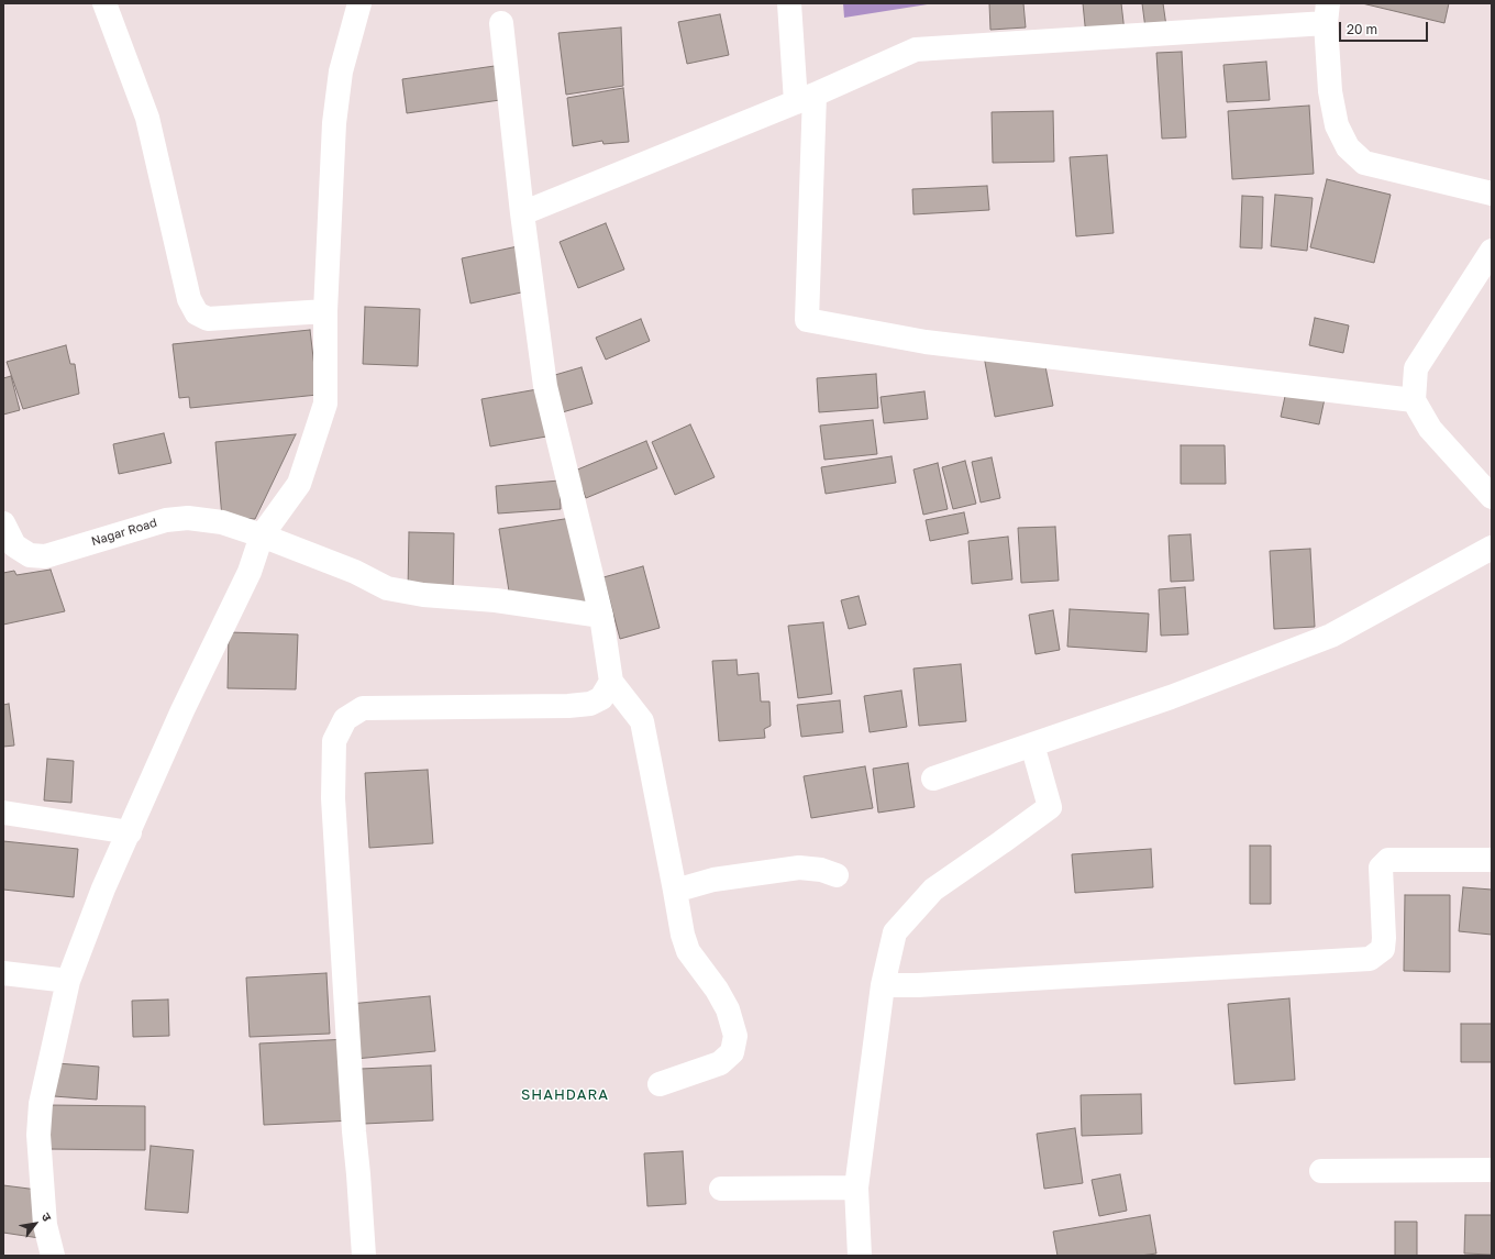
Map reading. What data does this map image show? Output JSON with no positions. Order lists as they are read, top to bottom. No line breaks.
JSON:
{"streets":{"street":["Nagar Road"]},"districts":["SHAHDARA"],"scale_bar":"20 m","north":"top right"}
